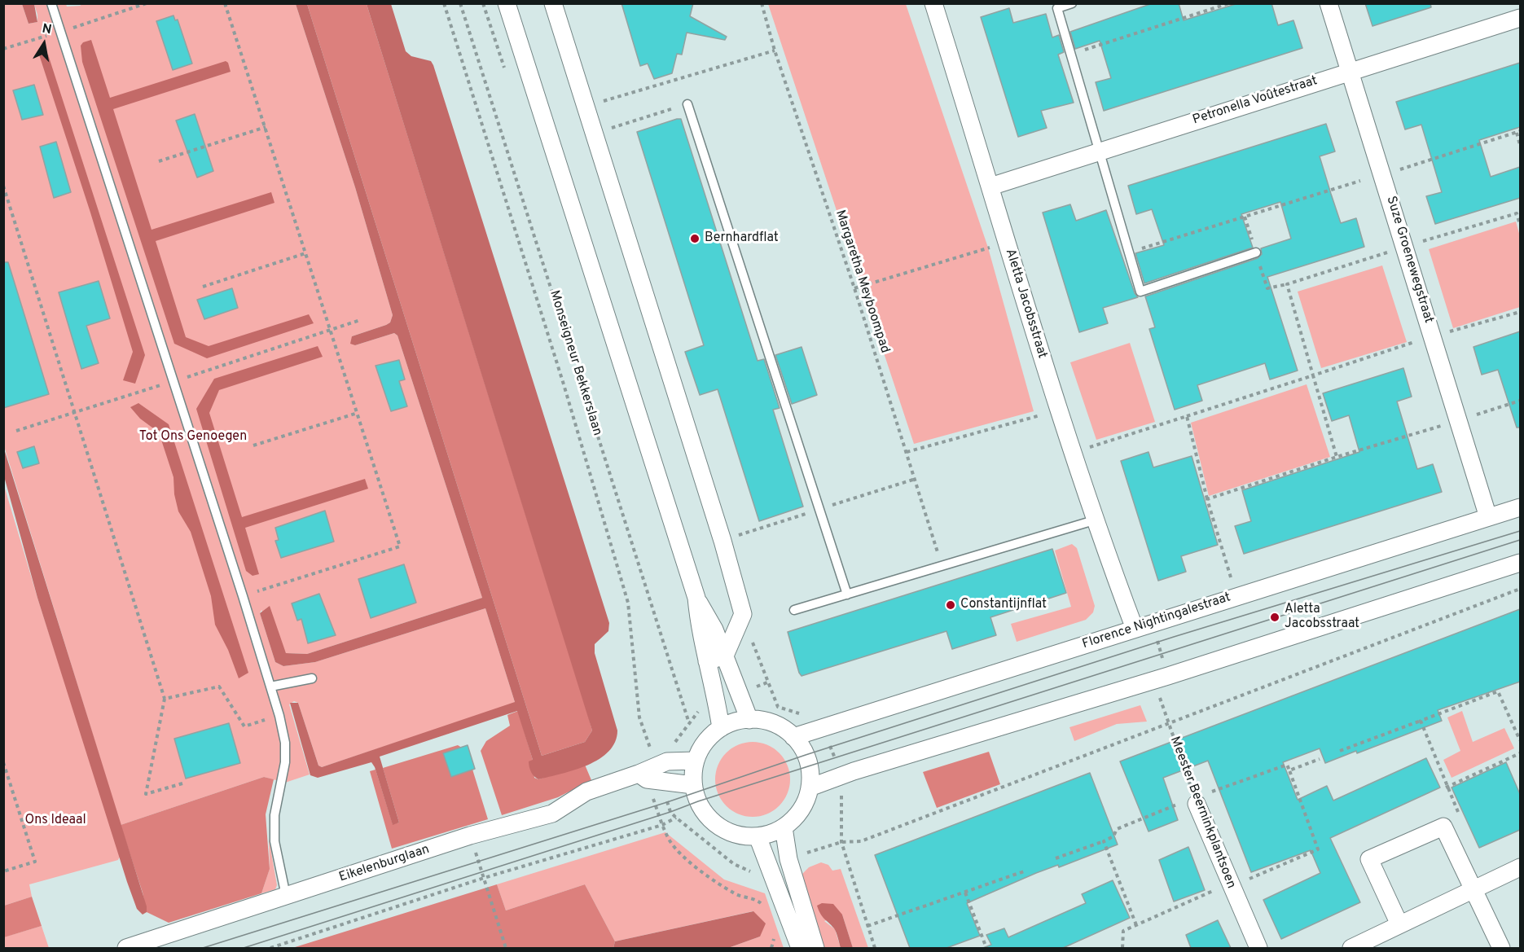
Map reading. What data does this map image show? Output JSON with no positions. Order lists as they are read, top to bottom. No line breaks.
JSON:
{"streets":{"street":["Petronella Voûtestraat","Suze Groenewegstraat","Aletta Jacobsstraat","Florence Nightingalestraat","Meester Beerninkplantsoen","Eikelenburglaan"],"path":["Margaretha Meyboompad","Monseigneur Bekkerslaan"]},"crossings":[["Petronella Voûtestraat","Suze Groenewegstraat"],["Petronella Voûtestraat","Aletta Jacobsstraat"],["Suze Groenewegstraat","Florence Nightingalestraat"],["Aletta Jacobsstraat","Florence Nightingalestraat"],["Florence Nightingalestraat","Eikelenburglaan"]],"parks":["Tot Ons Genoegen","Ons Ideaal"],"places":["Bernhardflat","Constantijnflat","Aletta Jacobsstraat"],"north":"top"}
